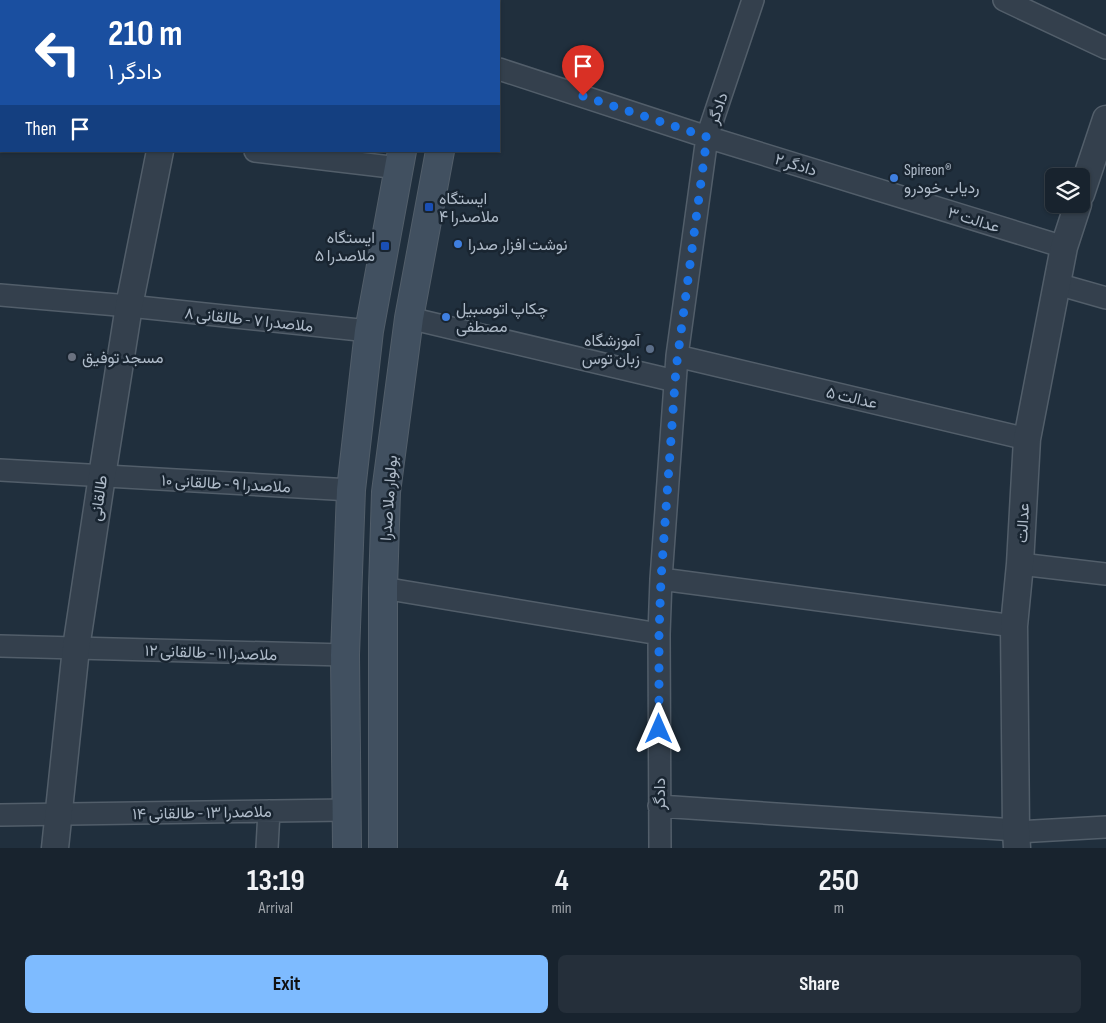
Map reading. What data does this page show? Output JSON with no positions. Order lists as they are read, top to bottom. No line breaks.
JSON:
{"streets":{"main road":["بولوار ملا صدرا"],"street":["دادگر","دادگر ۲","عدالت ۳","ملاصدرا ۷ - طالقانی ۸","عدالت ۵","ملاصدرا ۹ - طالقانی ۱۰","طالقانی","عدالت","ملاصدرا ۱۱ - طالقانی ۱۲","ملاصدرا ۱۳ - طالقانی ۱۴"]},"crossings":[["دادگر","دادگر ۲"],["دادگر","عدالت ۵"],["دادگر ۲","عدالت ۳"],["عدالت ۳","عدالت"],["ملاصدرا ۷ - طالقانی ۸","طالقانی"],["عدالت ۵","عدالت"],["ملاصدرا ۹ - طالقانی ۱۰","طالقانی"],["طالقانی","ملاصدرا ۱۱ - طالقانی ۱۲"],["طالقانی","ملاصدرا ۱۳ - طالقانی ۱۴"]],"places":{"other":["Spireon® ردیاب خودرو","نوشت افزار صدرا","چکاپ اتومىبیل مصطفی","آموزشگاه زبان توس","مسجد توفیق"],"transit":["ایستگاه ملاصدرا ۴","ایستگاه ملاصدرا ۵"]},"page":{"turn":["210 m","دادگر ۱"],"then":"Then","eta":["13:19","Arrival","4","min","250","m"],"buttons":["Exit","Share"]}}
